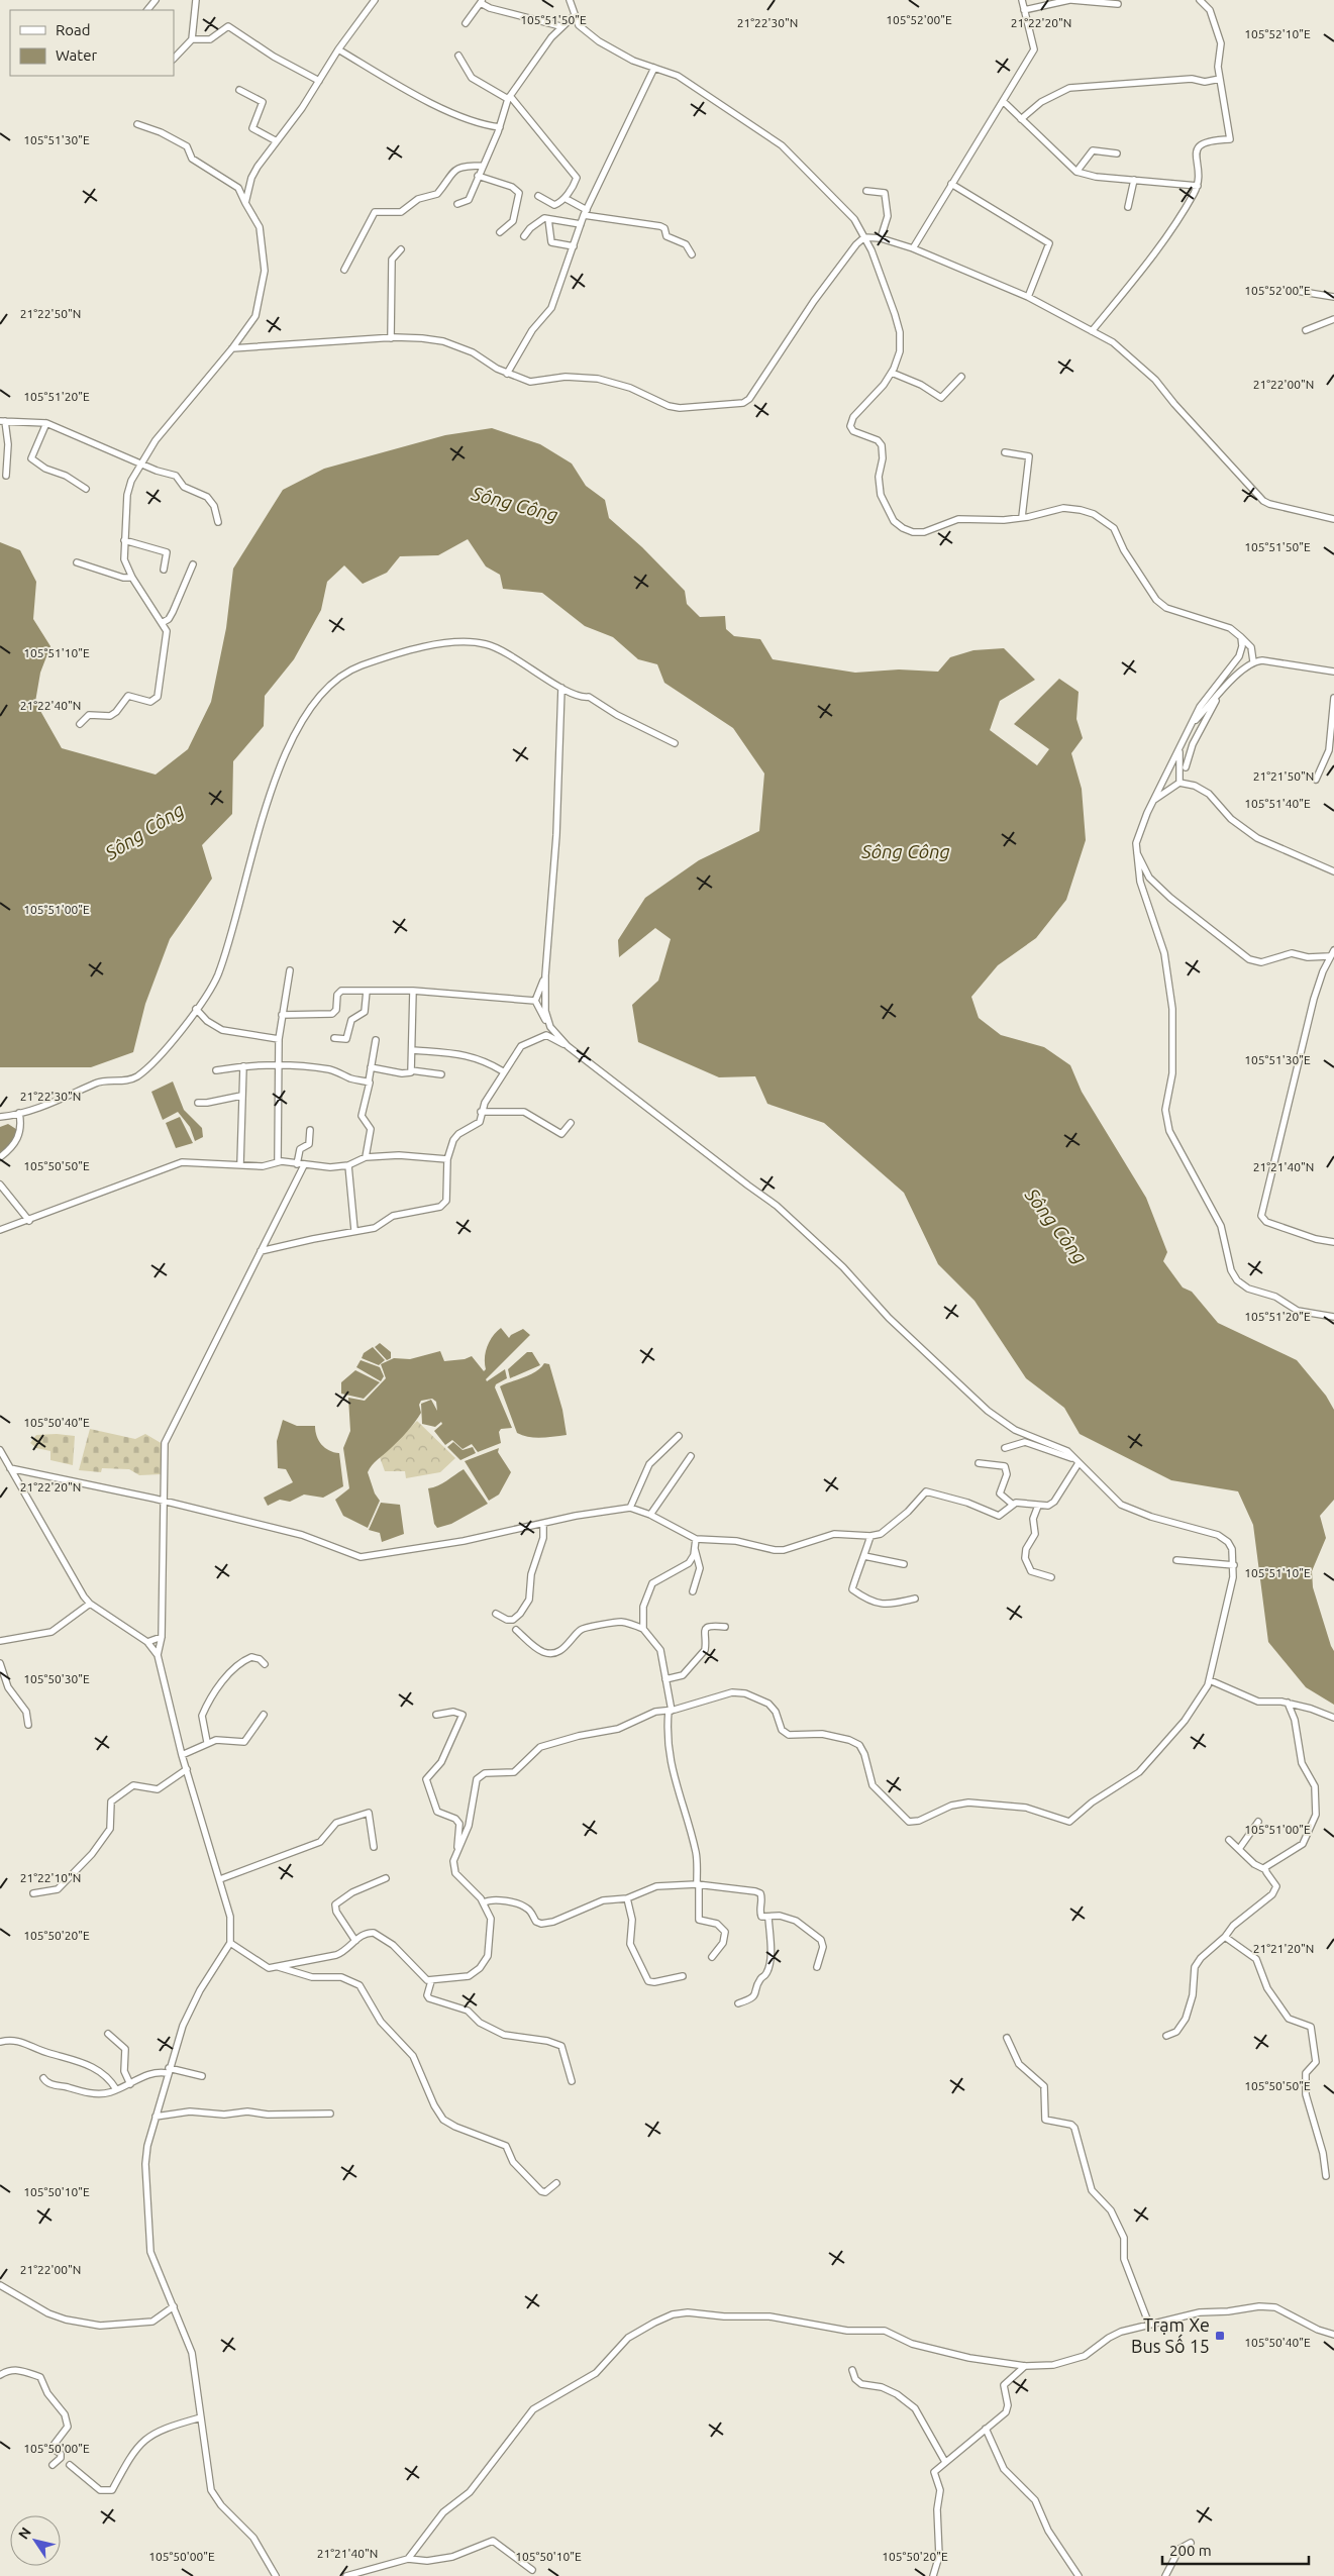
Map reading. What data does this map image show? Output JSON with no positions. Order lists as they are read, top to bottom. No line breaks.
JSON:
{"water":["Sông Công"],"places":{"transit":["Trạm Xe Bus Số 15"]},"legend":["Road","Water"],"scale_bar":"200 m","north":"top left","coordinates":["105°51'50\"E","105°52'00\"E","21°22'30\"N","21°22'20\"N","105°52'10\"E","105°51'30\"E","21°22'50\"N","21°22'00\"N","105°51'20\"E","105°51'10\"E","21°22'40\"N","21°21'50\"N","105°51'40\"E","105°51'00\"E","105°50'50\"E","21°21'40\"N","105°50'40\"E","105°50'30\"E","21°22'10\"N","105°50'20\"E","21°21'20\"N","105°50'10\"E","105°50'00\"E"]}
